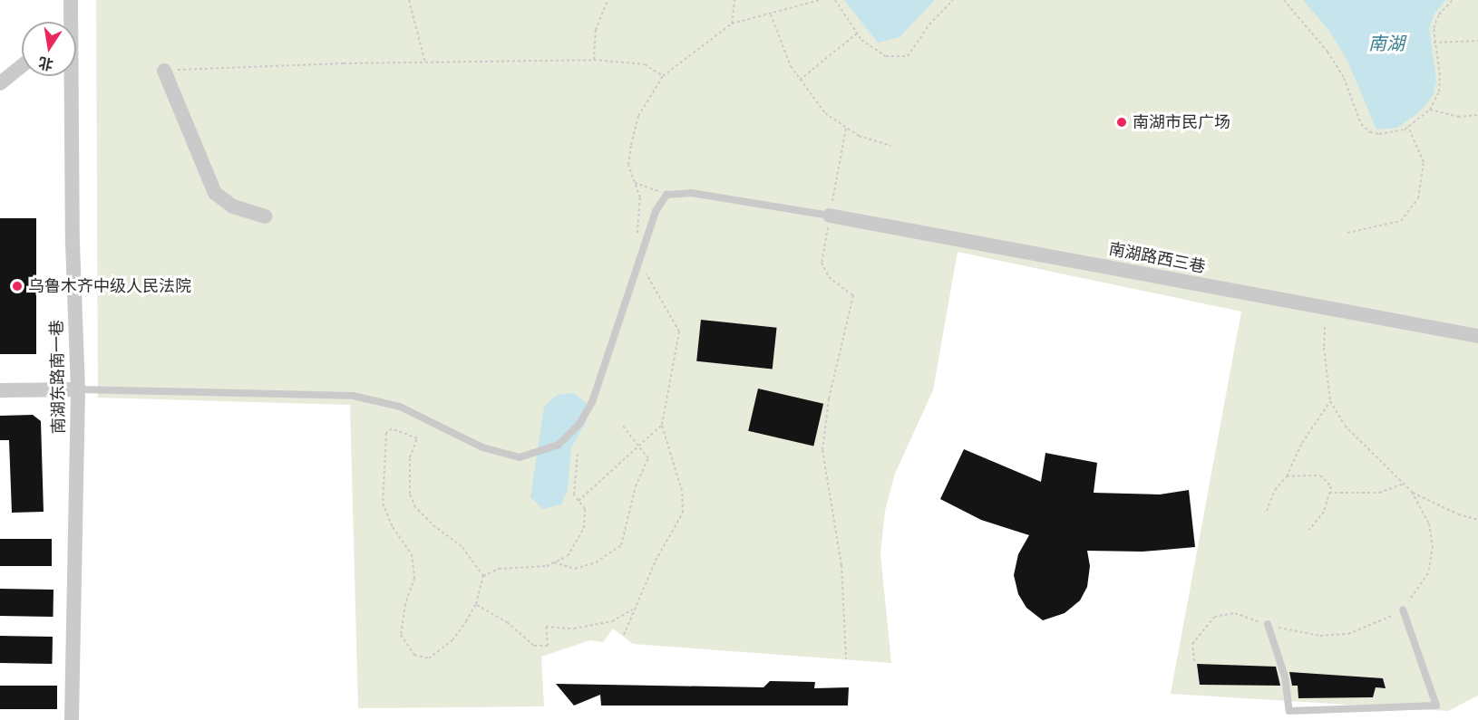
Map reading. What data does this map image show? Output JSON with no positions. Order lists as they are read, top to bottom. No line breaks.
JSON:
{"streets":{"street":["南湖路西三巷","南湖东路南一巷"]},"water":["南湖"],"places":["南湖市民广场","乌鲁木齐中级人民法院"],"north":"bottom"}
